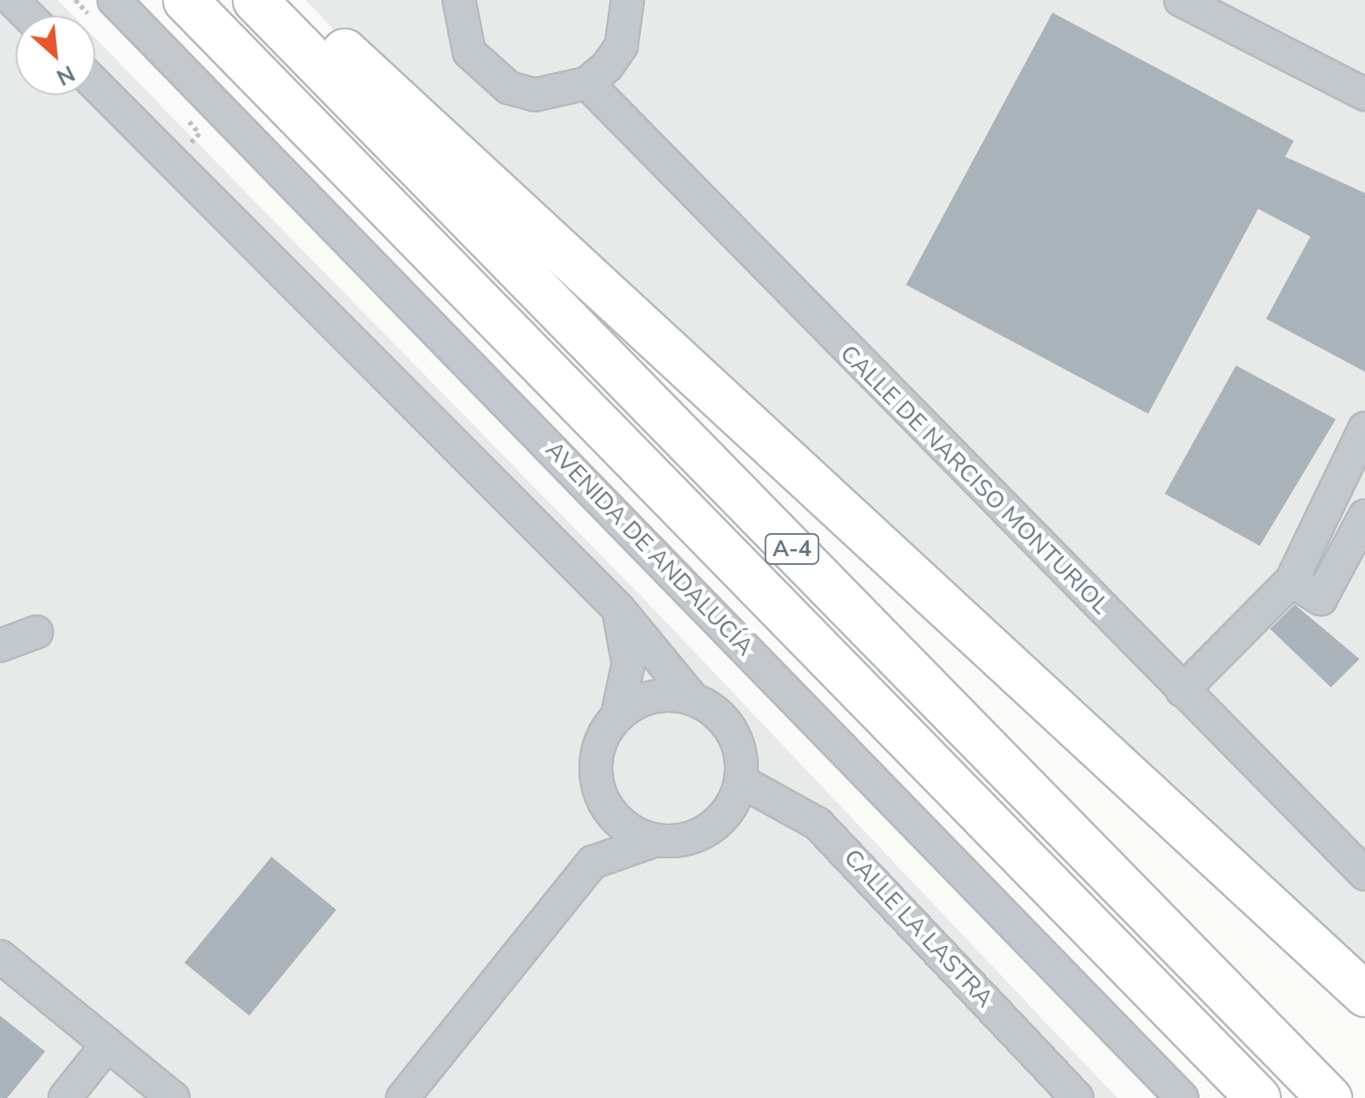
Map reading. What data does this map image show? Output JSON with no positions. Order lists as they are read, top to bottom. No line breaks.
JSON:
{"streets":{"highway":["A-4"],"street":["CALLE DE NARCISO MONTURIOL","AVENIDA DE ANDALUCÍA","CALLE LA LASTRA"]},"north":"bottom right"}
